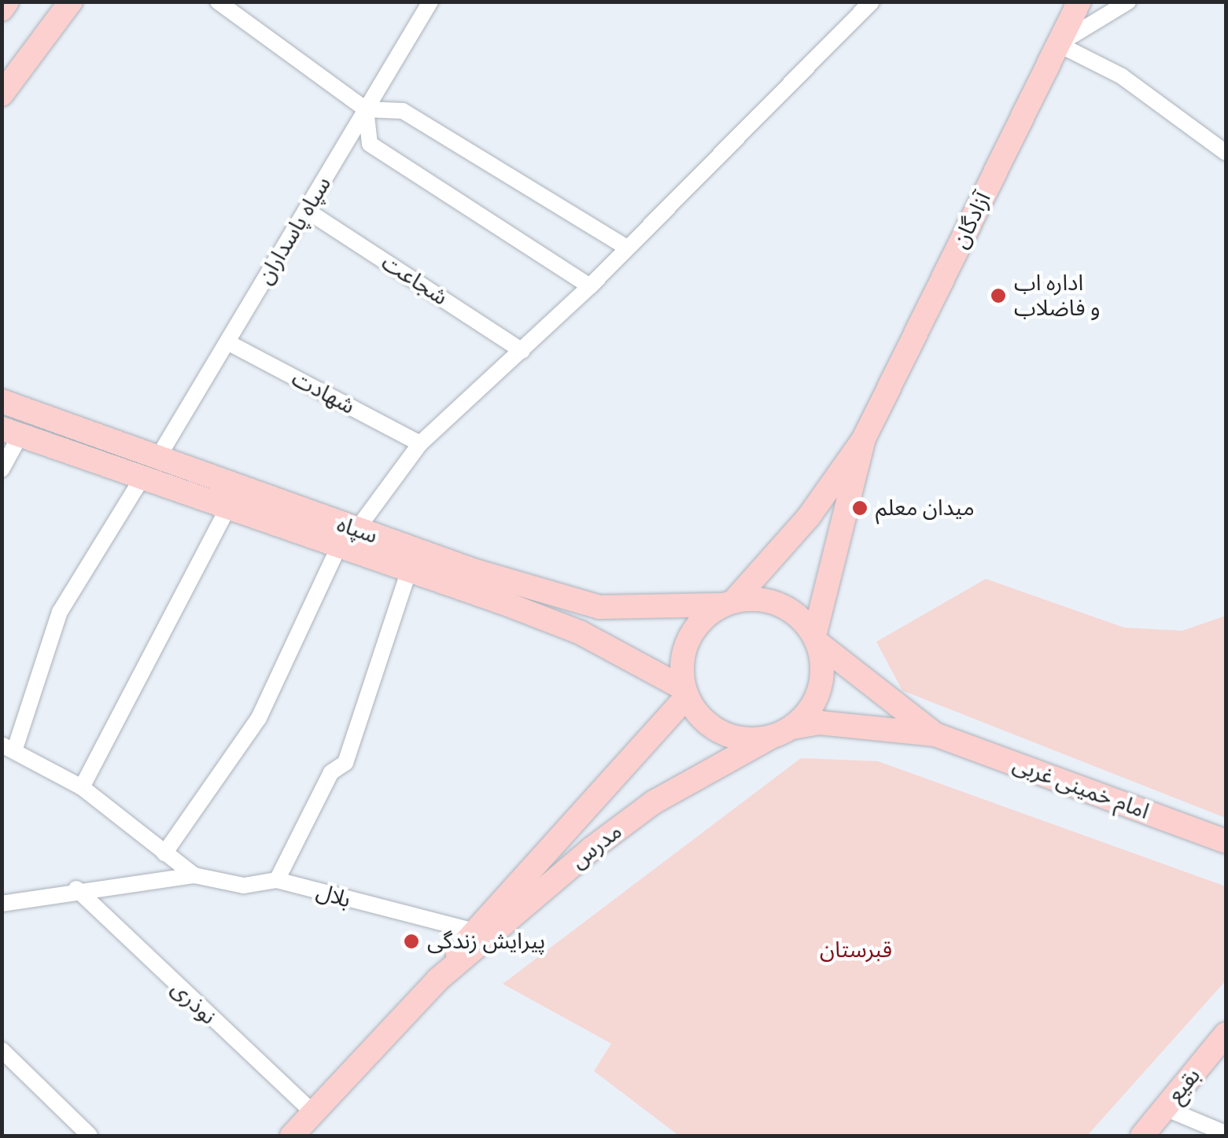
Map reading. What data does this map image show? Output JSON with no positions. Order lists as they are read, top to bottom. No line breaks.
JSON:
{"streets":{"main road":["آزادگان","سپاه","امام خمینی غربی","مدرس","بقیع"],"street":["سپاه پاسداران","شجاعت","شهادت","بلال","نوذری"]},"crossings":[["سپاه پاسداران","شجاعت"],["سپاه پاسداران","شهادت"],["سپاه پاسداران","سپاه"],["سپاه","امام خمینی غربی"],["سپاه","مدرس"],["امام خمینی غربی","مدرس"],["مدرس","بلال"],["مدرس","نوذری"],["بلال","نوذری"]],"parks":["قبرستان"],"places":["اداره اب و فاضلاب","میدان معلم","پیرایش زندگی"]}
